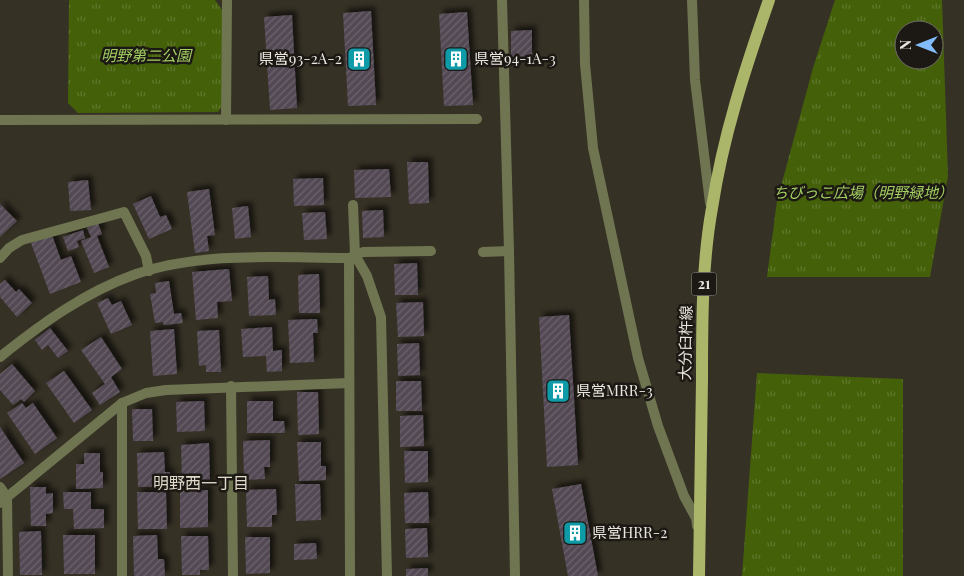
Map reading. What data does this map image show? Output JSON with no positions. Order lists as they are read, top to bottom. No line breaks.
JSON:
{"streets":{"main road":["21","大分臼杵線"]},"districts":["明野西一丁目"],"parks":["明野第二公園","ちびっこ広場（明野緑地）"],"places":{"building":["県営93-2A-2","県営94-1A-3","県営MRR-3","県営HRR-2"]},"north":"left"}
